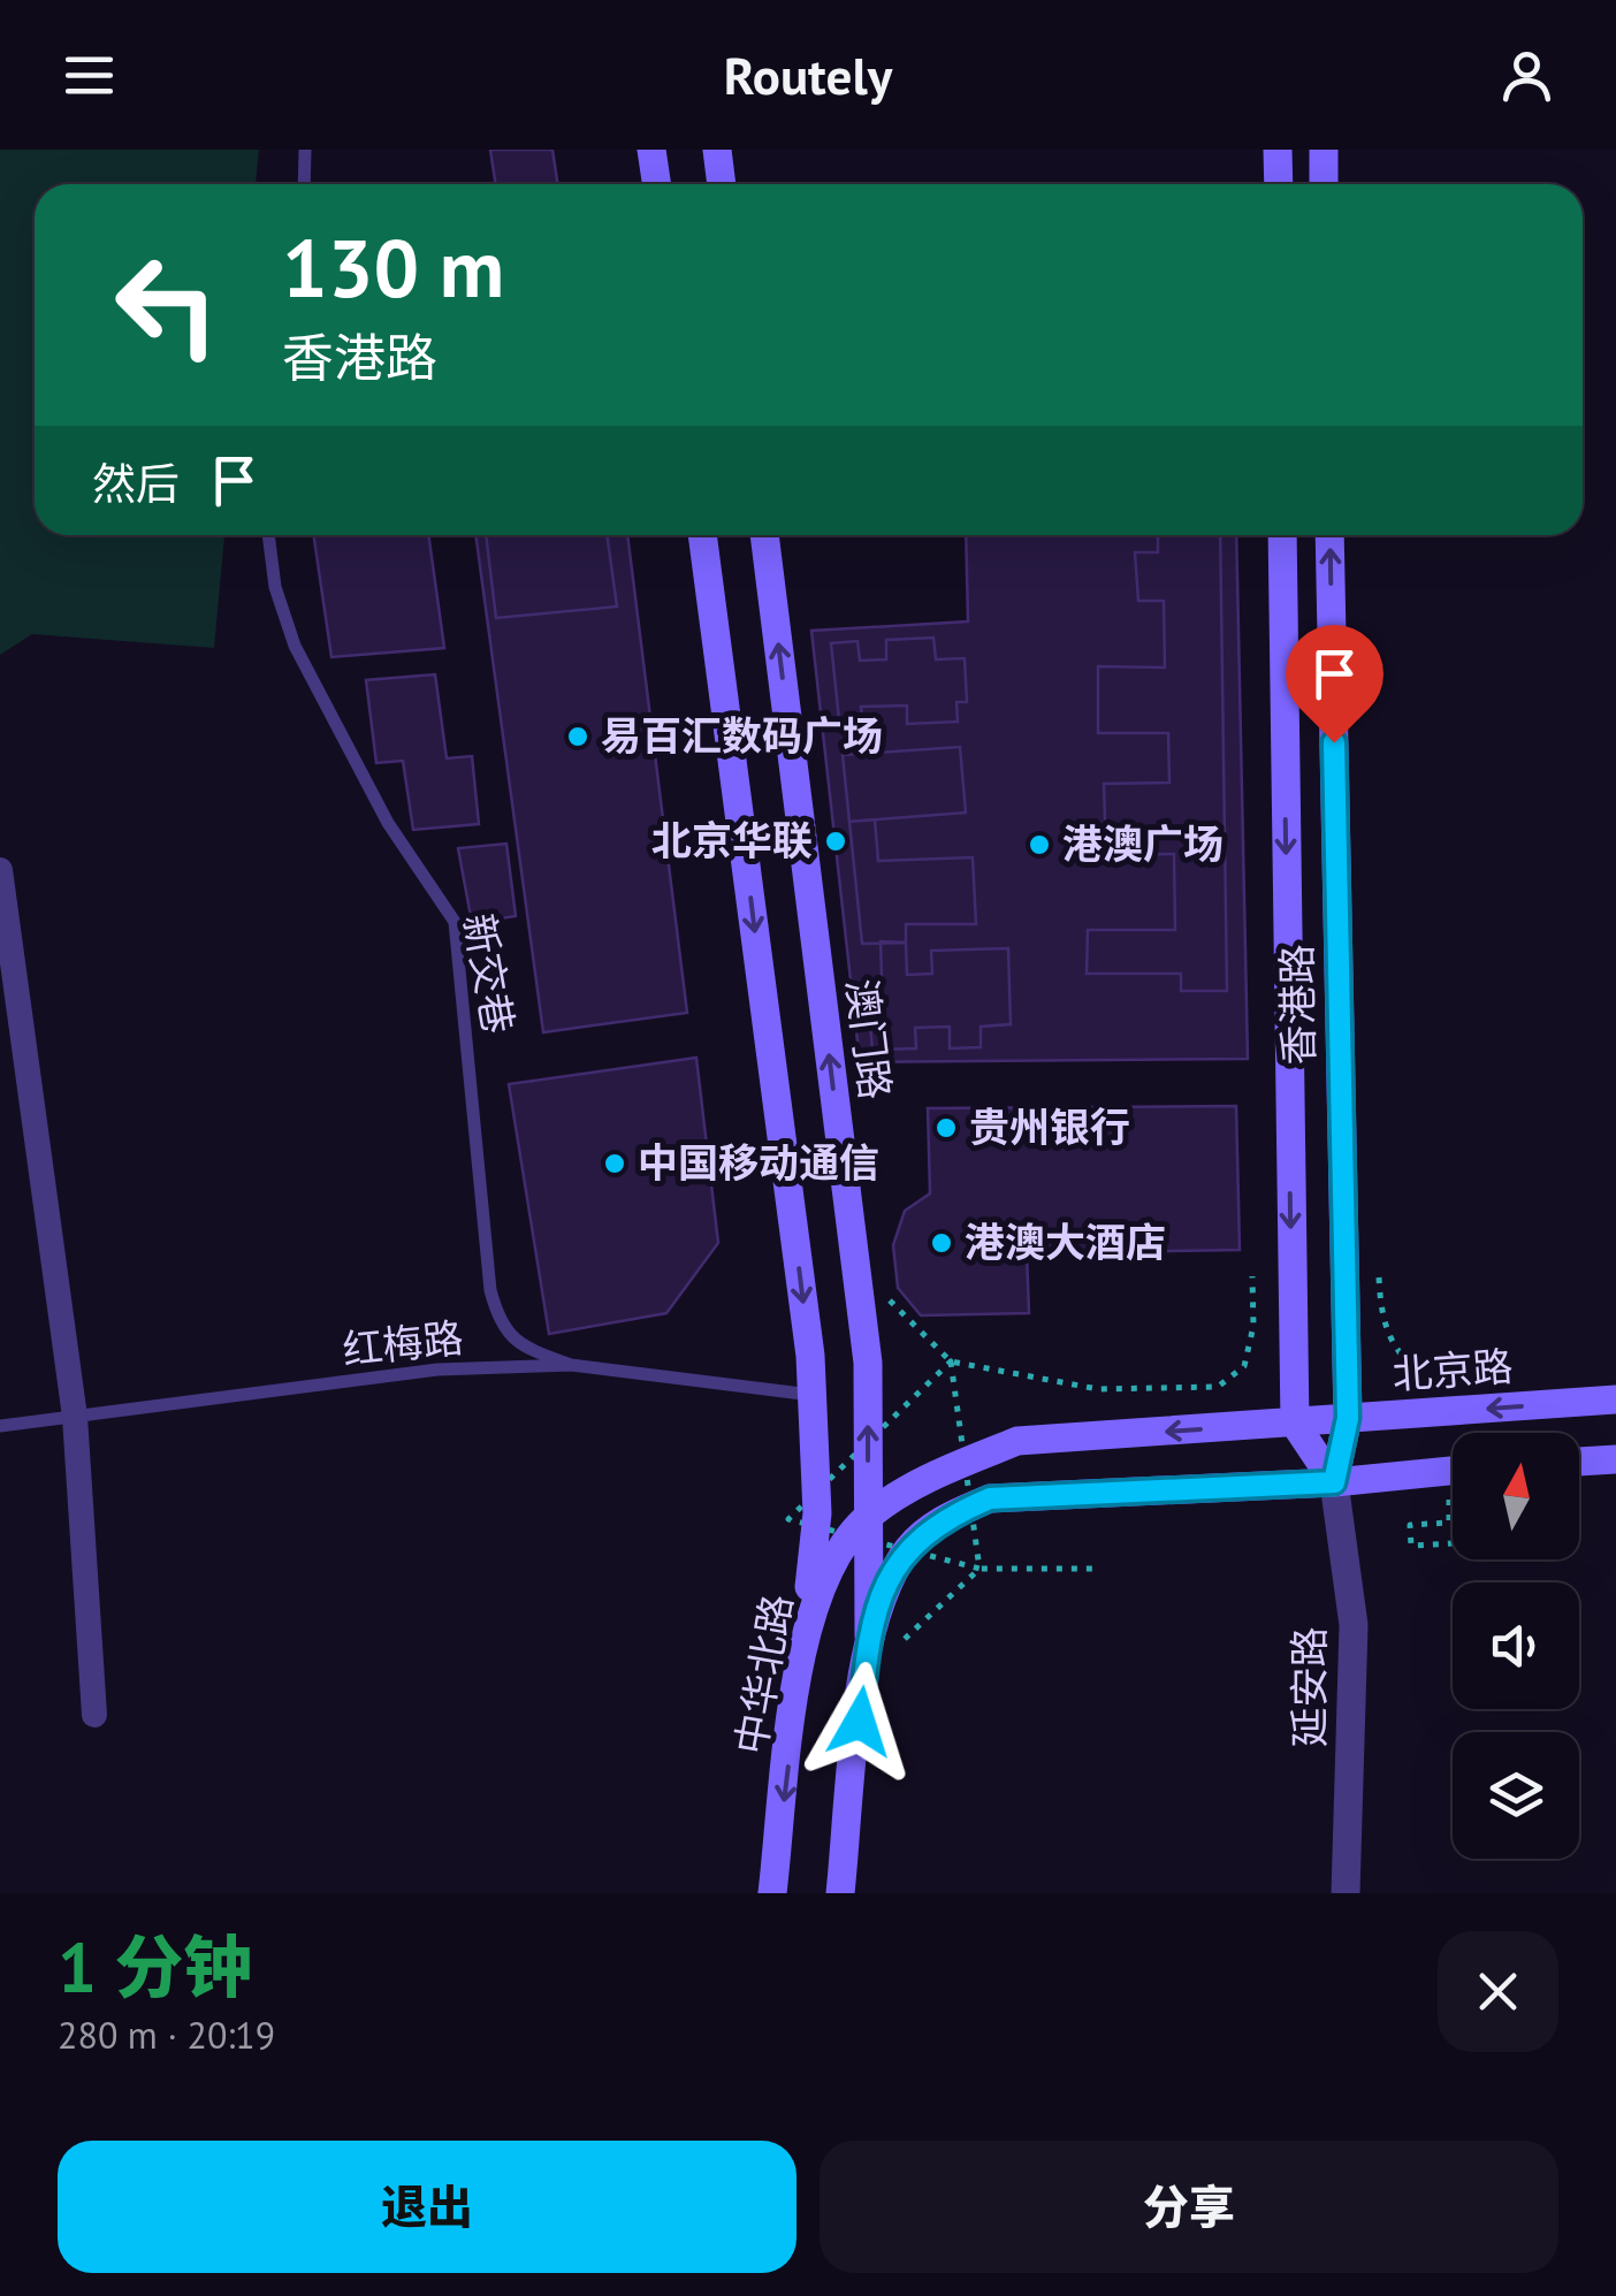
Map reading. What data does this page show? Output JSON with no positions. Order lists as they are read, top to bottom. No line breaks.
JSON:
{"streets":{"main road":["香港路","澳门路","北京路","中华北路"],"street":["延安路"],"lane":["新交巷","红梅路"]},"crossings":[["新交巷","红梅路"],["香港路","北京路"],["香港路","中华北路"],["香港路","延安路"],["澳门路","中华北路"],["北京路","中华北路"]],"one_way":["中华北路"],"places":["易百汇数码广场","北京华联","港澳广场","贵州银行","中国移动通信","港澳大酒店"],"north":"top","page":{"header":"Routely","turn":["130 m","香港路"],"then":"然后","heading":["1 分钟","280 m · 20:19"],"buttons":["退出","分享"]}}
